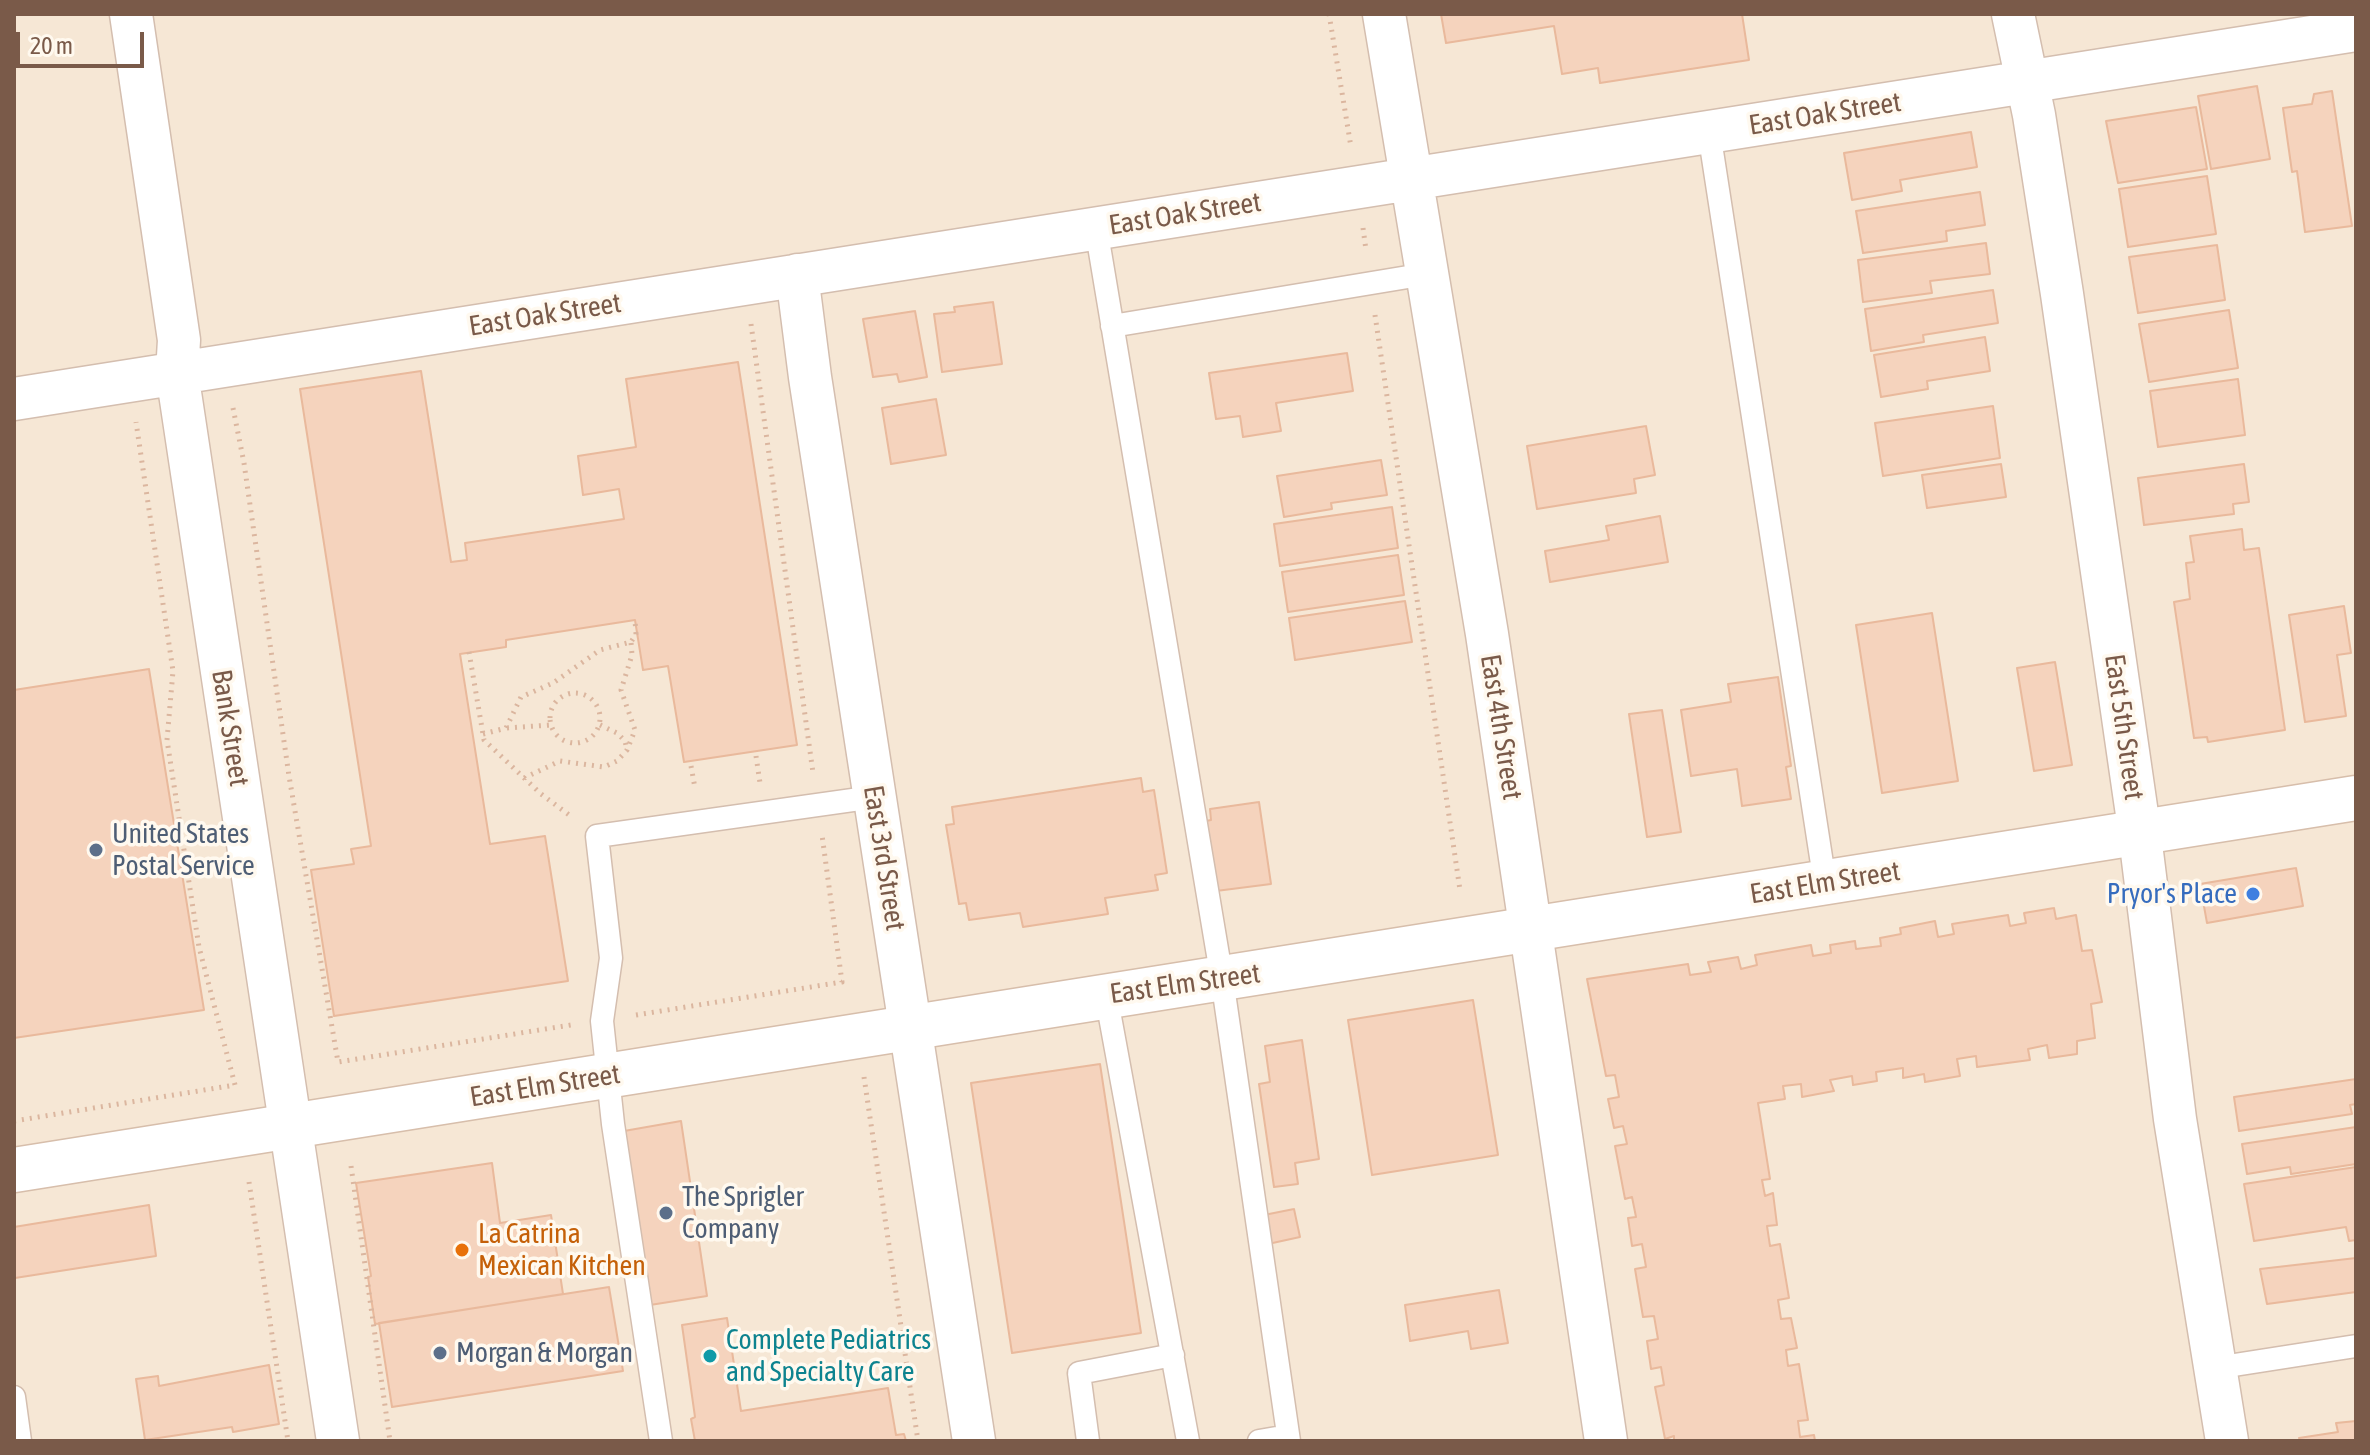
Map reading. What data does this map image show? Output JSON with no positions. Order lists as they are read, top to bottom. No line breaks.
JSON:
{"streets":{"main road":["East Elm Street"],"street":["East Oak Street","East 4th Street","East 5th Street","Bank Street","East 3rd Street"]},"crossings":[["East Oak Street","East 4th Street"],["East Oak Street","East 5th Street"],["East Oak Street","Bank Street"],["East Oak Street","East 3rd Street"],["East 4th Street","East Elm Street"],["East 5th Street","East Elm Street"],["Bank Street","East Elm Street"],["East 3rd Street","East Elm Street"]],"places":["United States Postal Service","Pryor's Place","The Sprigler Company","La Catrina Mexican Kitchen","Morgan & Morgan","Complete Pediatrics and Specialty Care"],"scale_bar":"20 m"}
